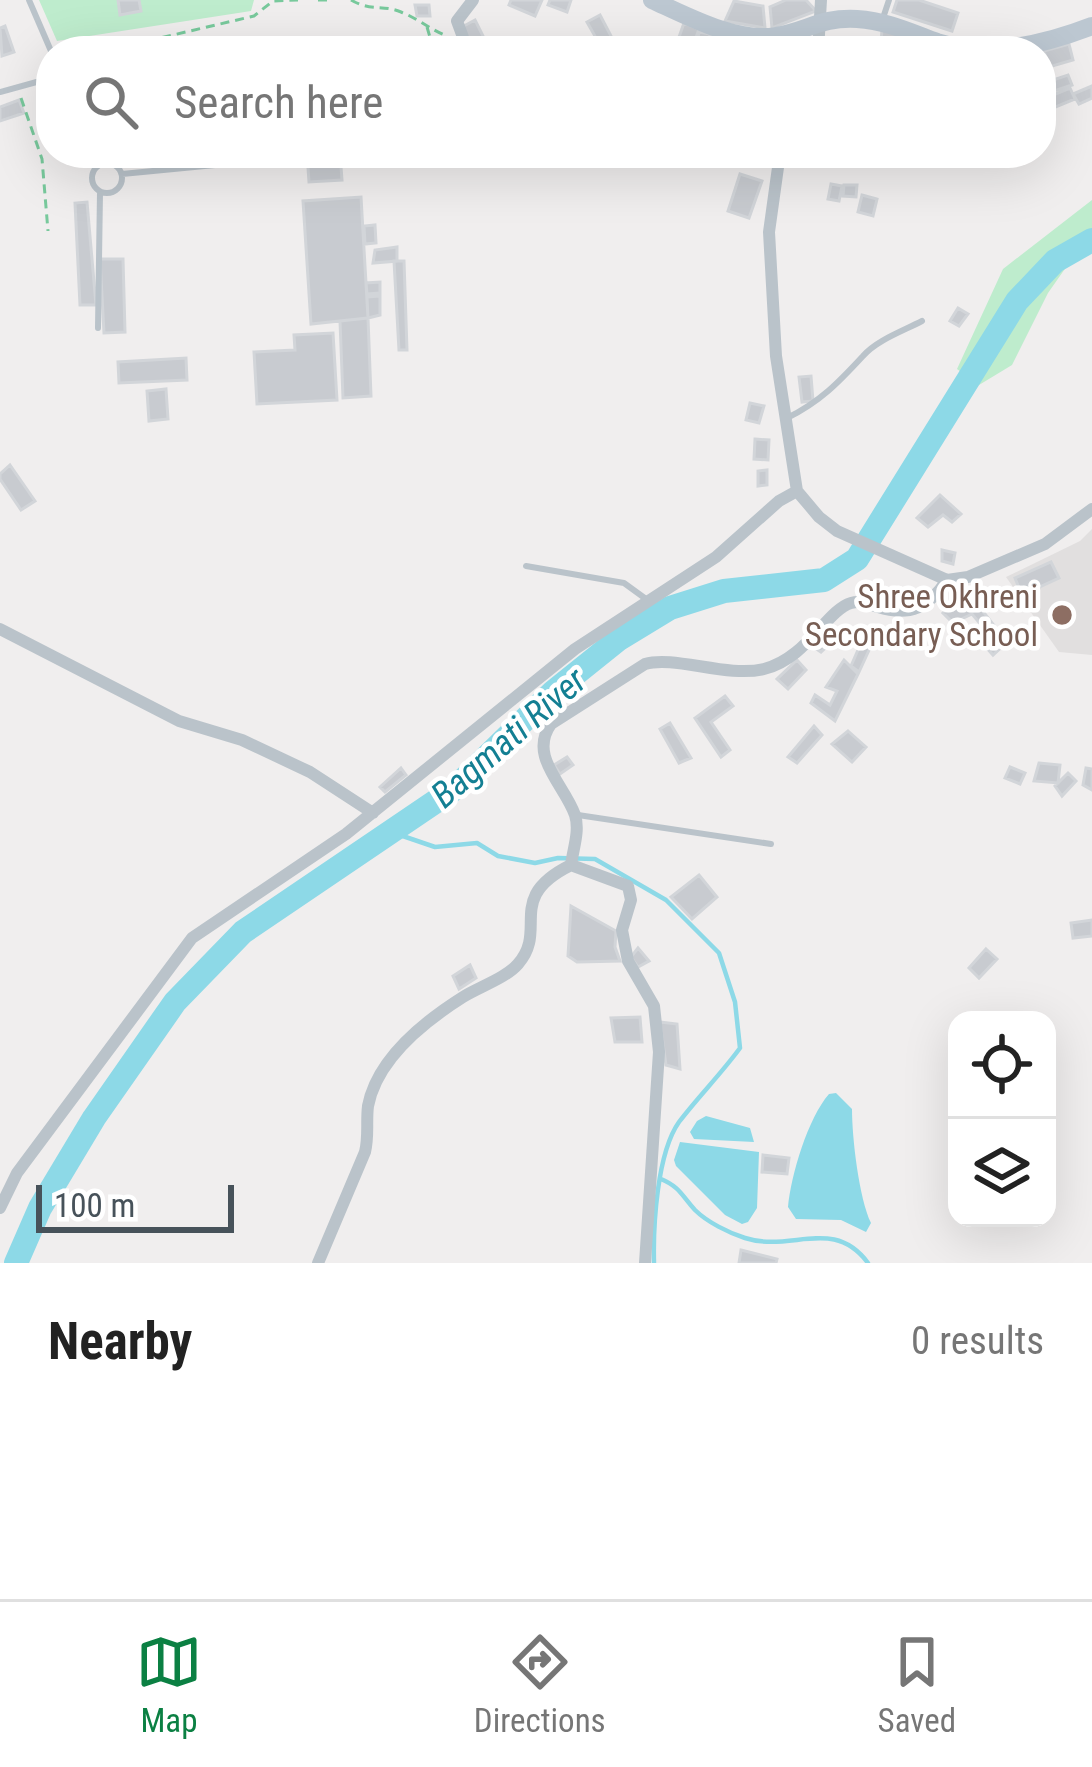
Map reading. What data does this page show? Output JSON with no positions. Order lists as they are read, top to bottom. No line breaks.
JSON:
{"water":["Bagmati River"],"places":["Shree Okhreni Secondary School"],"scale_bar":"100 m","page":{"search":"Search here","scale":"100 m","heading":["Nearby","0 results"],"nav":["Map","Directions","Saved"]}}
